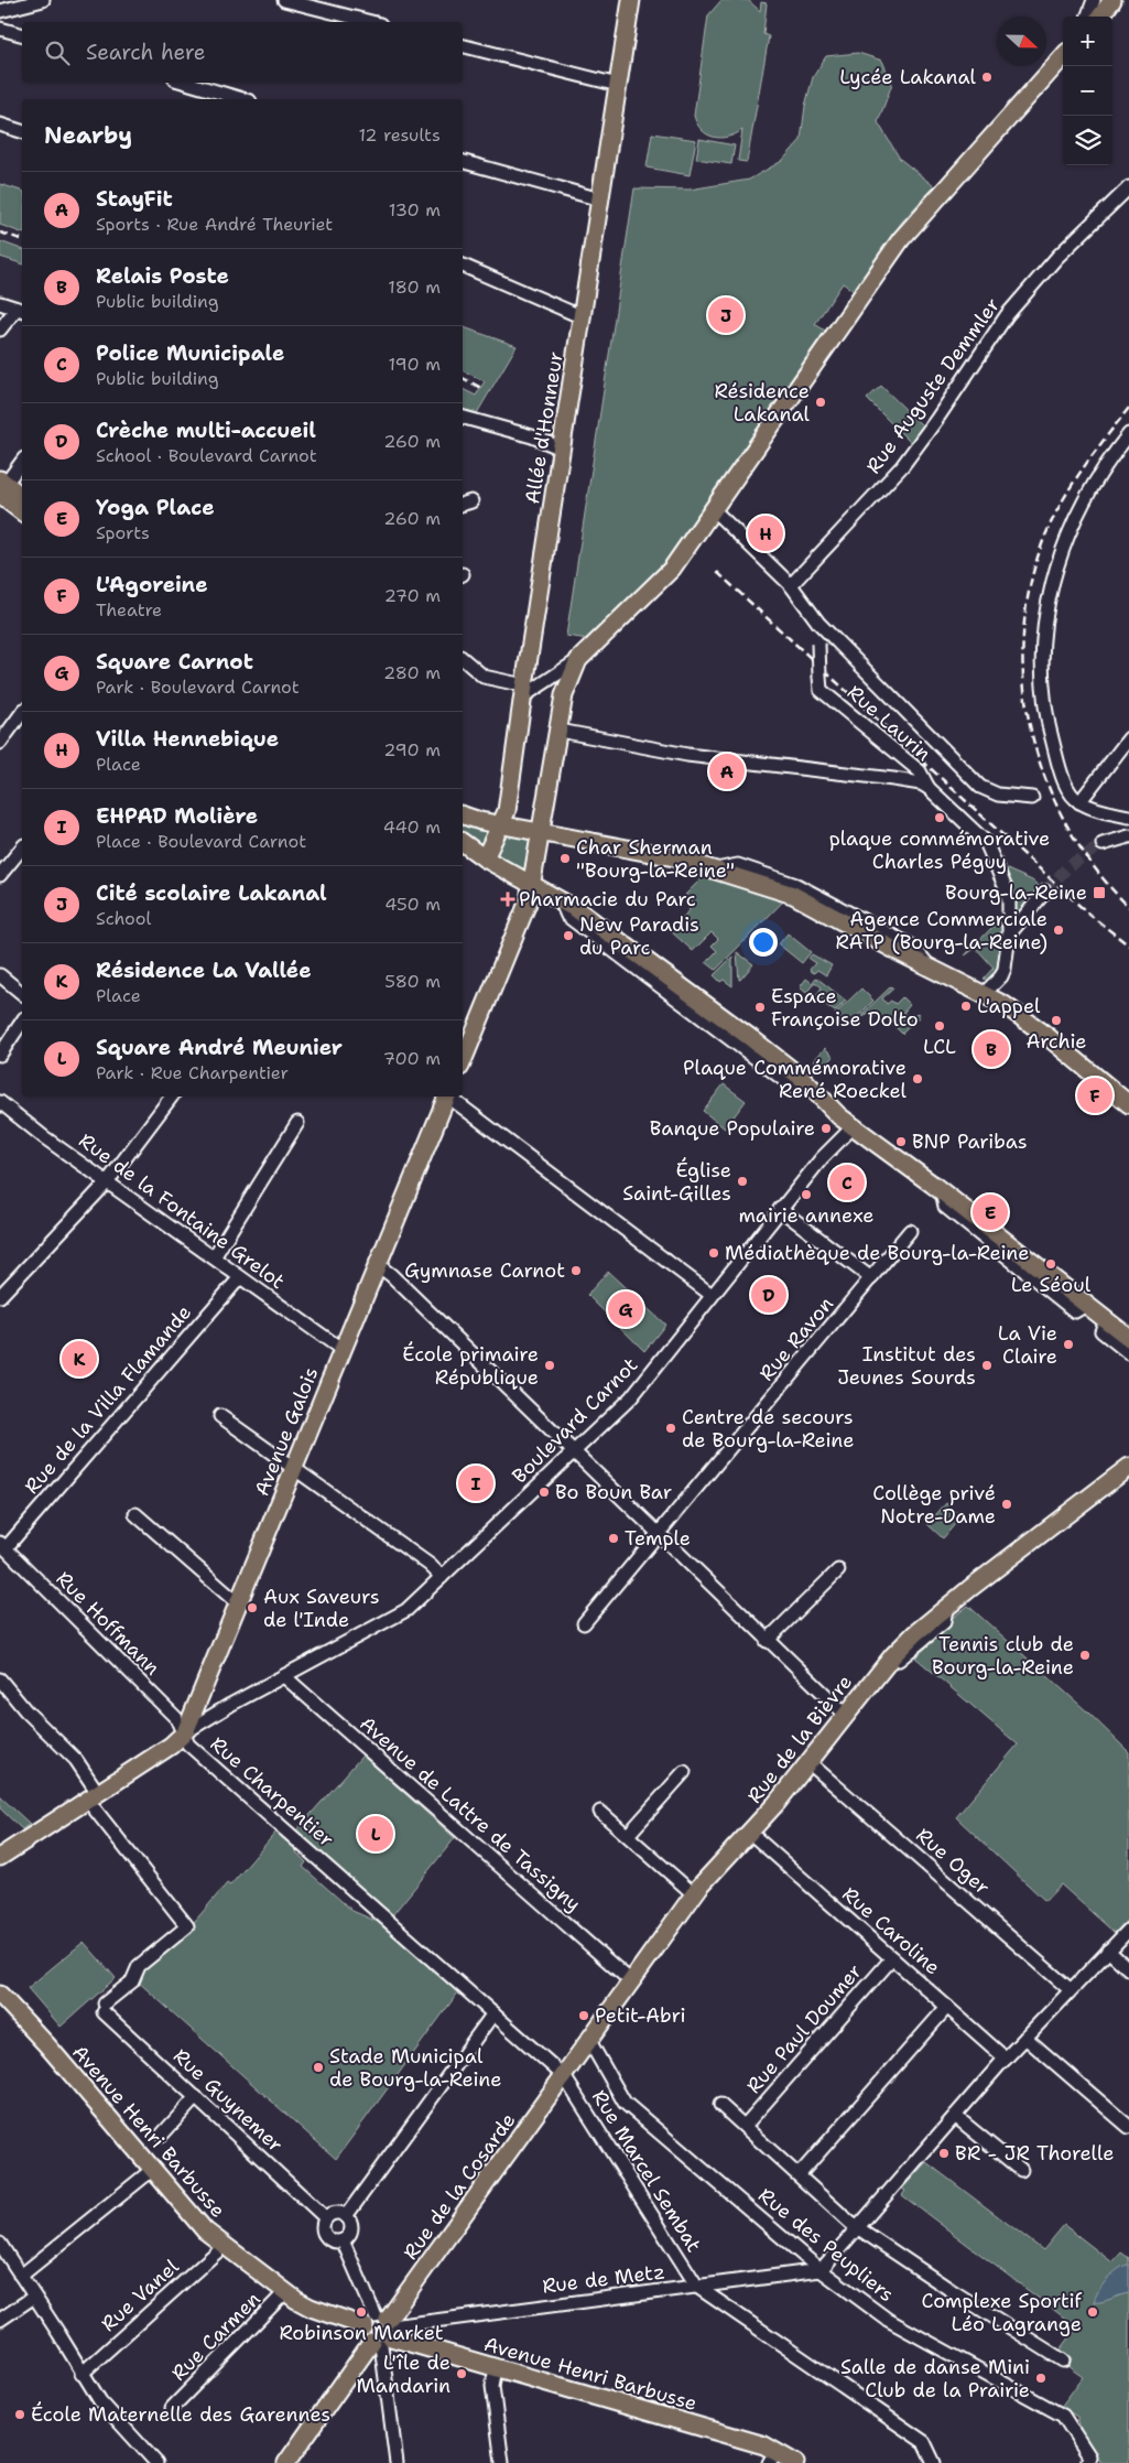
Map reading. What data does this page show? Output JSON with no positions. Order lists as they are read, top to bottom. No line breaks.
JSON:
{"streets":{"main road":["Allée d'Honneur","Avenue Galois","Rue de la Bièvre","Avenue Henri Barbusse","Rue de la Cosarde"],"street":["Rue Auguste Demmler","Rue Laurin","Rue de la Fontaine Grelot","Rue Ravon","Rue de la Villa Flamande","Boulevard Carnot","Rue Hoffmann","Rue Charpentier","Avenue de Lattre de Tassigny","Rue Oger","Rue Caroline","Rue Paul Doumer","Rue Guynemer","Rue Marcel Sembat","Rue des Peupliers","Rue de Metz","Rue Vanel","Rue Carmen"]},"crossings":[["Rue de la Fontaine Grelot","Rue de la Villa Flamande"],["Rue de la Fontaine Grelot","Avenue Galois"],["Rue de la Villa Flamande","Rue Hoffmann"],["Boulevard Carnot","Avenue Galois"],["Boulevard Carnot","Rue Hoffmann"],["Boulevard Carnot","Rue Charpentier"],["Boulevard Carnot","Avenue de Lattre de Tassigny"],["Avenue Galois","Rue Hoffmann"],["Avenue Galois","Rue Charpentier"],["Avenue Galois","Rue Guynemer"],["Rue Hoffmann","Rue Charpentier"],["Rue de la Bièvre","Avenue de Lattre de Tassigny"],["Rue de la Bièvre","Rue Oger"],["Rue de la Bièvre","Rue Caroline"],["Rue de la Bièvre","Rue Marcel Sembat"],["Rue de la Bièvre","Rue de la Cosarde"],["Rue de la Bièvre","Rue des Peupliers"],["Rue Charpentier","Rue Marcel Sembat"],["Rue Caroline","Rue Paul Doumer"],["Avenue Henri Barbusse","Rue de la Cosarde"],["Avenue Henri Barbusse","Rue de Metz"],["Avenue Henri Barbusse","Rue Vanel"],["Avenue Henri Barbusse","Rue Carmen"],["Rue Marcel Sembat","Rue de la Cosarde"],["Rue Marcel Sembat","Rue de Metz"],["Rue de la Cosarde","Rue de Metz"],["Rue des Peupliers","Rue de Metz"]],"places":{"other":["Lycée Lakanal","Résidence Lakanal","plaque commémorative Charles Péguy","Char Sherman \"Bourg-la-Reine\"","Agence Commerciale RATP (Bourg-la-Reine)","New Paradis du Parc","L'appel","Espace Françoise Dolto","Archie","LCL","Plaque Commémorative René Roeckel","Banque Populaire","BNP Paribas","Église Saint-Gilles","mairie annexe","Médiathèque de Bourg-la-Reine","Le Séoul","Gymnase Carnot","La Vie Claire","École primaire République","Institut des Jeunes Sourds","Centre de secours de Bourg-la-Reine","Bo Boun Bar","Collège privé Notre-Dame","Temple","Aux Saveurs de l'Inde","Tennis club de Bourg-la-Reine","Petit-Abri","Stade Municipal de Bourg-la-Reine","BR - JR Thorelle","Robinson Market","Complexe Sportif Léo Lagrange","L'île de Mandarin","Salle de danse Mini Club de la Prairie","École Maternelle des Garennes"],"transit":["Bourg-la-Reine"],"health":["Pharmacie du Parc"]},"north":"right","page":{"map_buttons":["+","−"],"search":"Search here","heading":["Nearby","12 results"],"list":[{"mark":"A","name":"StayFit","note":"Sports · Rue André Theuriet","value":"130 m"},{"mark":"B","name":"Relais Poste","note":"Public building","value":"180 m"},{"mark":"C","name":"Police Municipale","note":"Public building","value":"190 m"},{"mark":"D","name":"Crèche multi-accueil","note":"School · Boulevard Carnot","value":"260 m"},{"mark":"E","name":"Yoga Place","note":"Sports","value":"260 m"},{"mark":"F","name":"L'Agoreine","note":"Theatre","value":"270 m"},{"mark":"G","name":"Square Carnot","note":"Park · Boulevard Carnot","value":"280 m"},{"mark":"H","name":"Villa Hennebique","note":"Place","value":"290 m"},{"mark":"I","name":"EHPAD Molière","note":"Place · Boulevard Carnot","value":"440 m"},{"mark":"J","name":"Cité scolaire Lakanal","note":"School","value":"450 m"},{"mark":"K","name":"Résidence La Vallée","note":"Place","value":"580 m"},{"mark":"L","name":"Square André Meunier","note":"Park · Rue Charpentier","value":"700 m"}],"pins":["J","H","A","B","F","C","E","D","G","K","I","L"]}}
